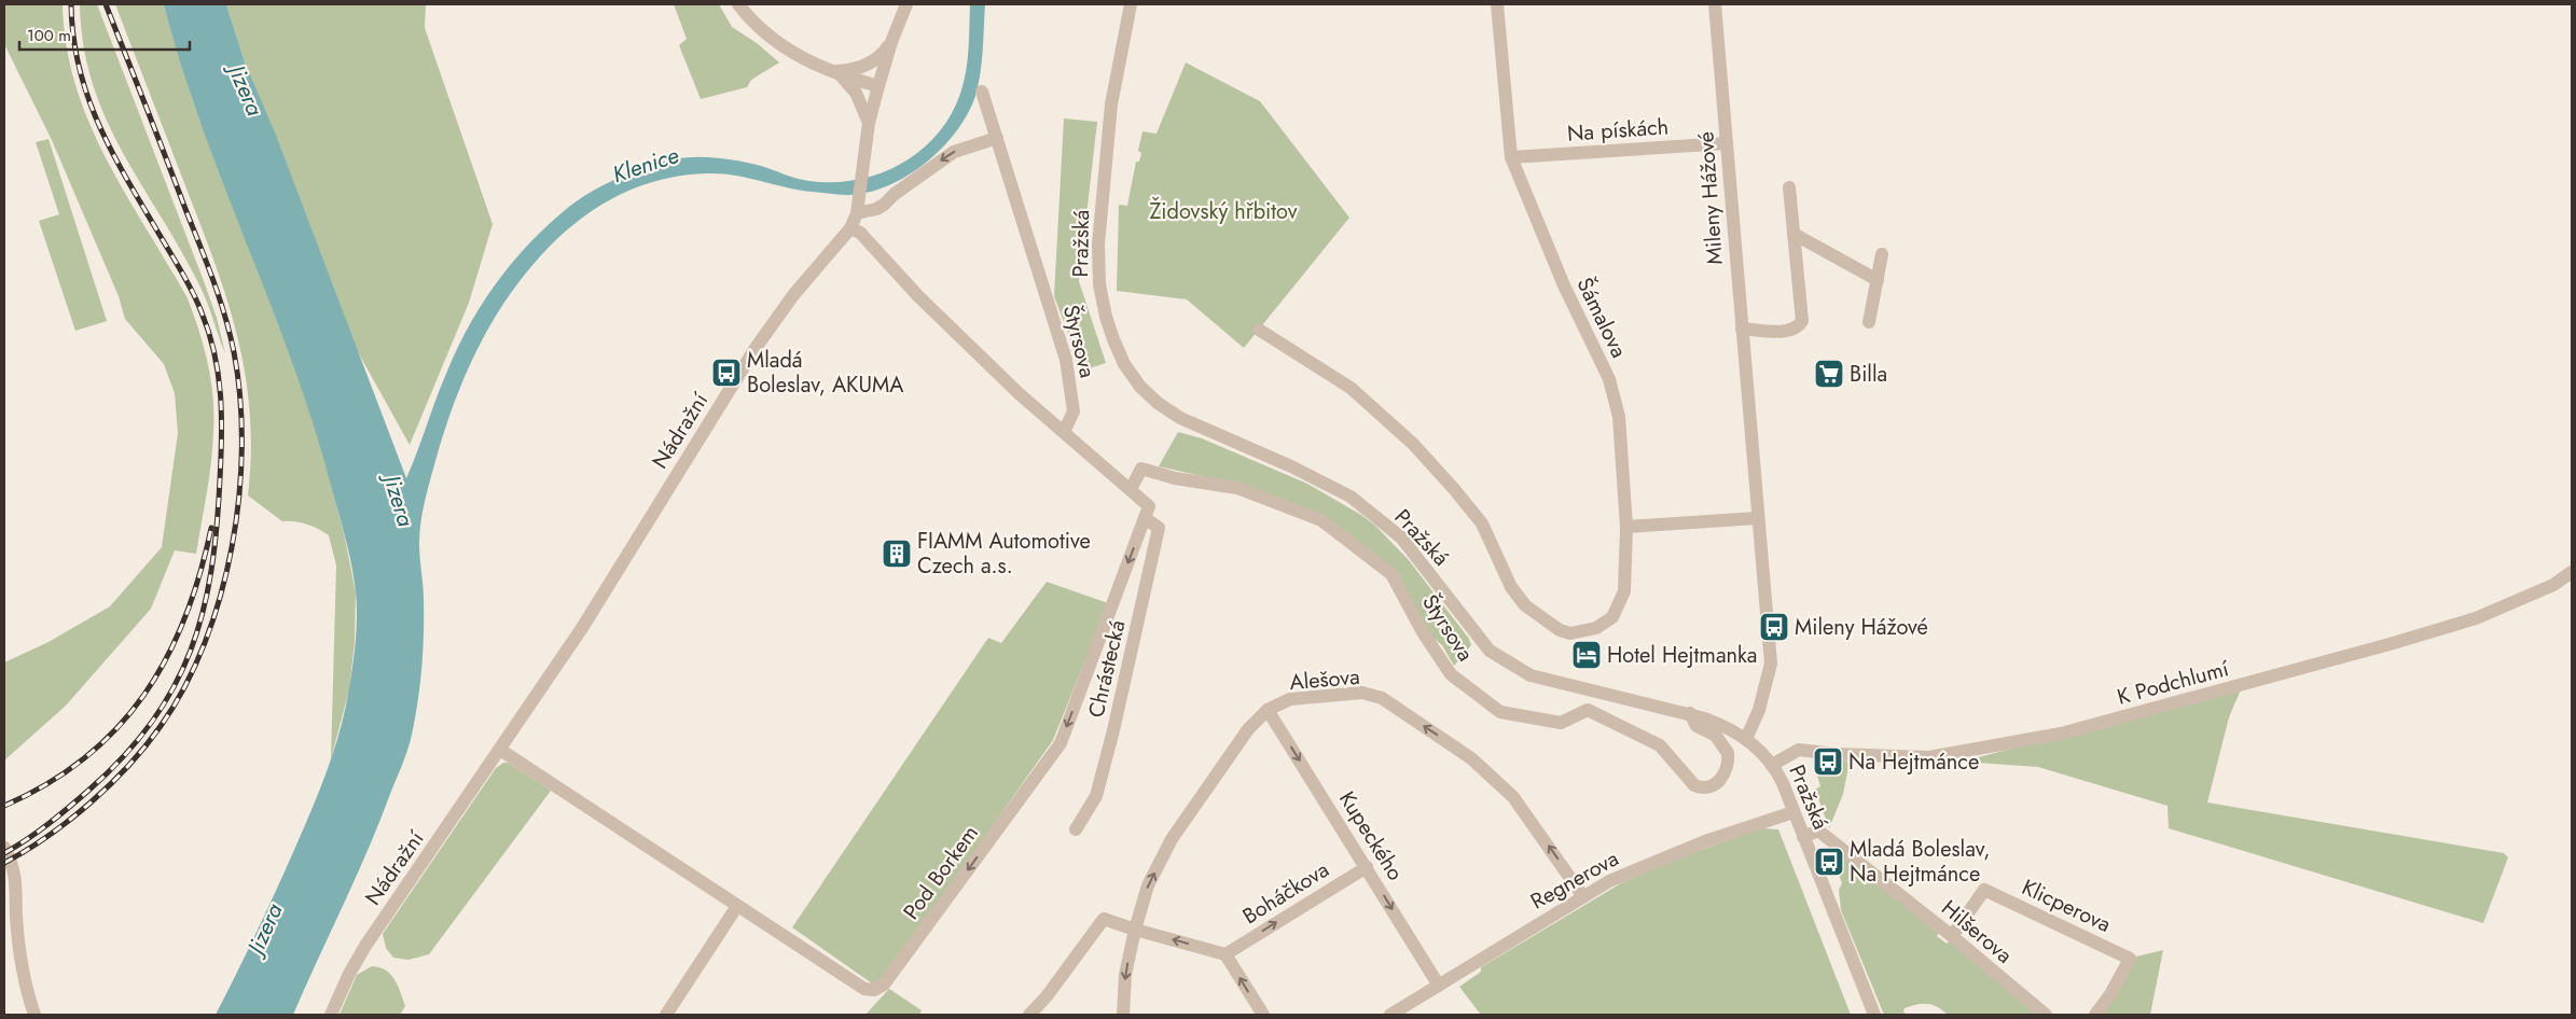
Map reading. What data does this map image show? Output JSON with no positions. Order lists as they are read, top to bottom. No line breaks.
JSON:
{"streets":{"street":["Na pískách","Mileny Hážové","Pražská","Šámalova","Štyrsova","Nádražní","Chrástecká","Alešova","K Podchlumí","Kupeckého","Pod Borkem","Regnerova","Boháčkova","Klicperova","Hilšerova"]},"crossings":[["Na pískách","Mileny Hážové"],["Na pískách","Šámalova"],["Mileny Hážové","Pražská"],["Pražská","Štyrsova"],["Pražská","K Podchlumí"],["Pražská","Regnerova"],["Pražská","Hilšerova"],["Chrástecká","Pod Borkem"],["Alešova","Kupeckého"],["Alešova","Regnerova"],["Kupeckého","Regnerova"],["Kupeckého","Boháčkova"],["Klicperova","Hilšerova"]],"one_way":["Kupeckého","Boháčkova"],"water":["Jizera","Klenice"],"parks":["Židovský hřbitov"],"places":{"bus stop":["Mladá Boleslav, AKUMA","Mileny Hážové","Na Hejtmánce","Mladá Boleslav, Na Hejtmánce"],"supermarket":["Billa"],"building":["FIAMM Automotive Czech a.s."],"hotel":["Hotel Hejtmanka"]},"scale_bar":"100 m"}
